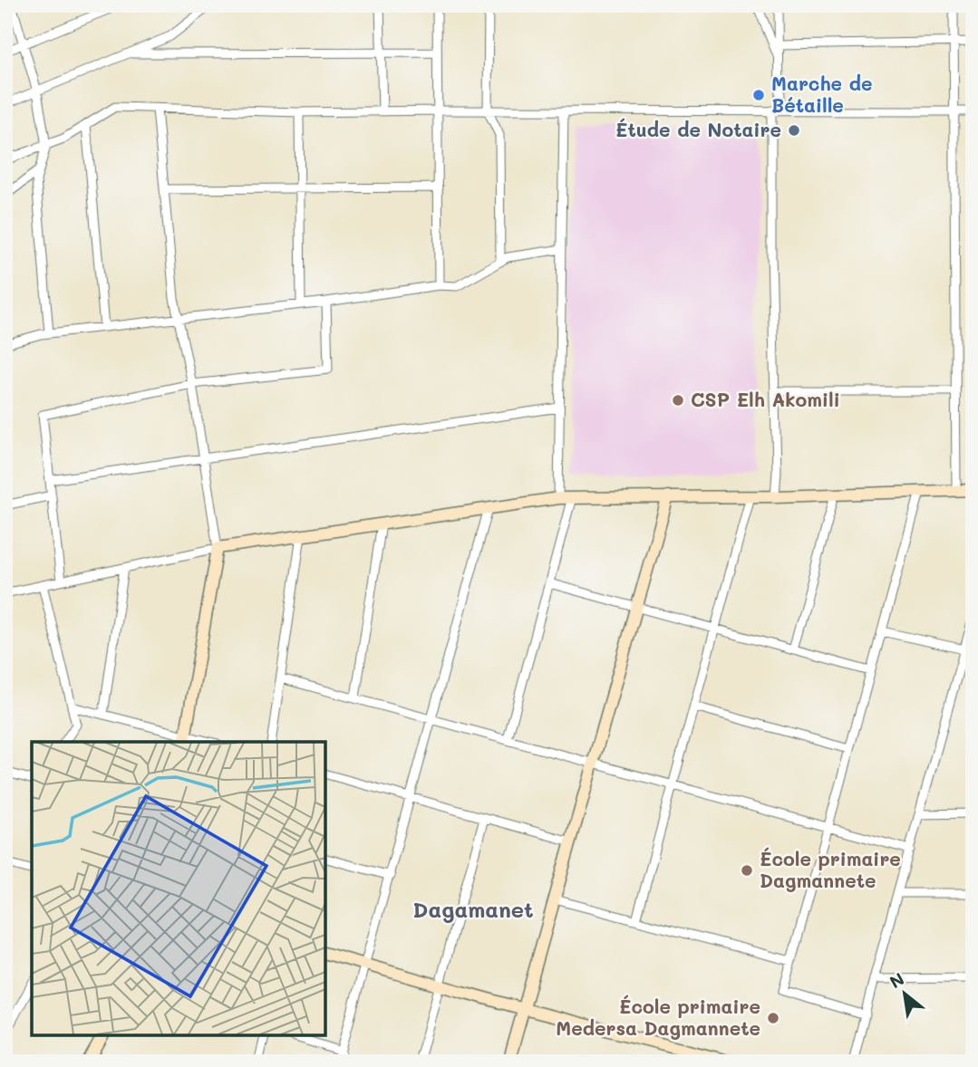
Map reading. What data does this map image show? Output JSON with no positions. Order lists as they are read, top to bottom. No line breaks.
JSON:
{"districts":["Dagamanet"],"places":["Marche de Bétaille","Étude de Notaire","CSP Elh Akomili","École primaire Dagmannete","École primaire Medersa Dagmannete"],"north":"top left"}
